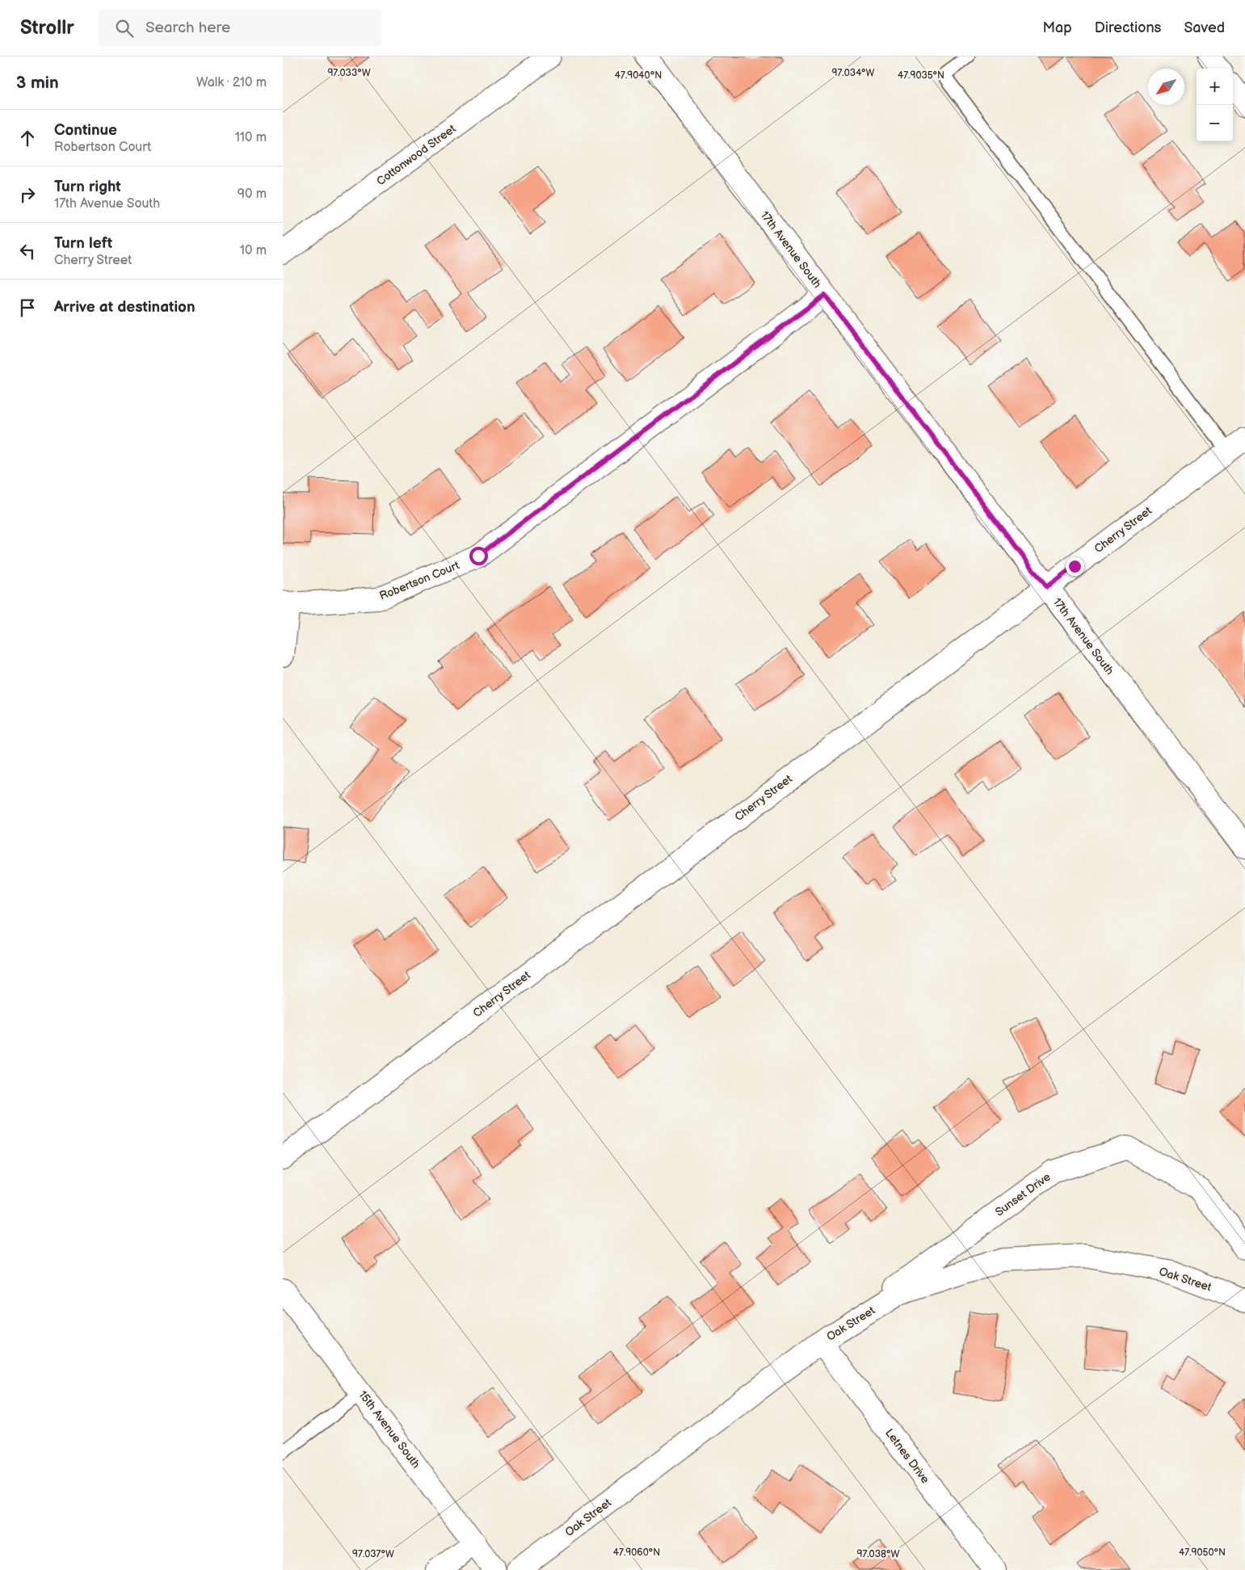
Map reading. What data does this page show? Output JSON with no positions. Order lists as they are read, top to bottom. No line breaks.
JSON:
{"streets":{"street":["Cottonwood Street","17th Avenue South","Cherry Street","Robertson Court","Sunset Drive","Oak Street","15th Avenue South","Letnes Drive"]},"crossings":[["17th Avenue South","Cherry Street"],["17th Avenue South","Robertson Court"],["Sunset Drive","Oak Street"],["Sunset Drive","Letnes Drive"],["Oak Street","Letnes Drive"]],"north":"bottom left","page":{"header":"Strollr","search":"Search here","nav":["Map","Directions","Saved"],"heading":["3 min","Walk · 210 m"],"map_buttons":["+","−"],"list":[["Continue","Robertson Court","110 m"],["Turn right","17th Avenue South","90 m"],["Turn left","Cherry Street","10 m"],"Arrive at destination"]},"coordinates":["97.033°W","97.034°W","47.9040°N","47.9035°N","47.9060°N","47.9050°N","97.037°W","97.038°W"]}
